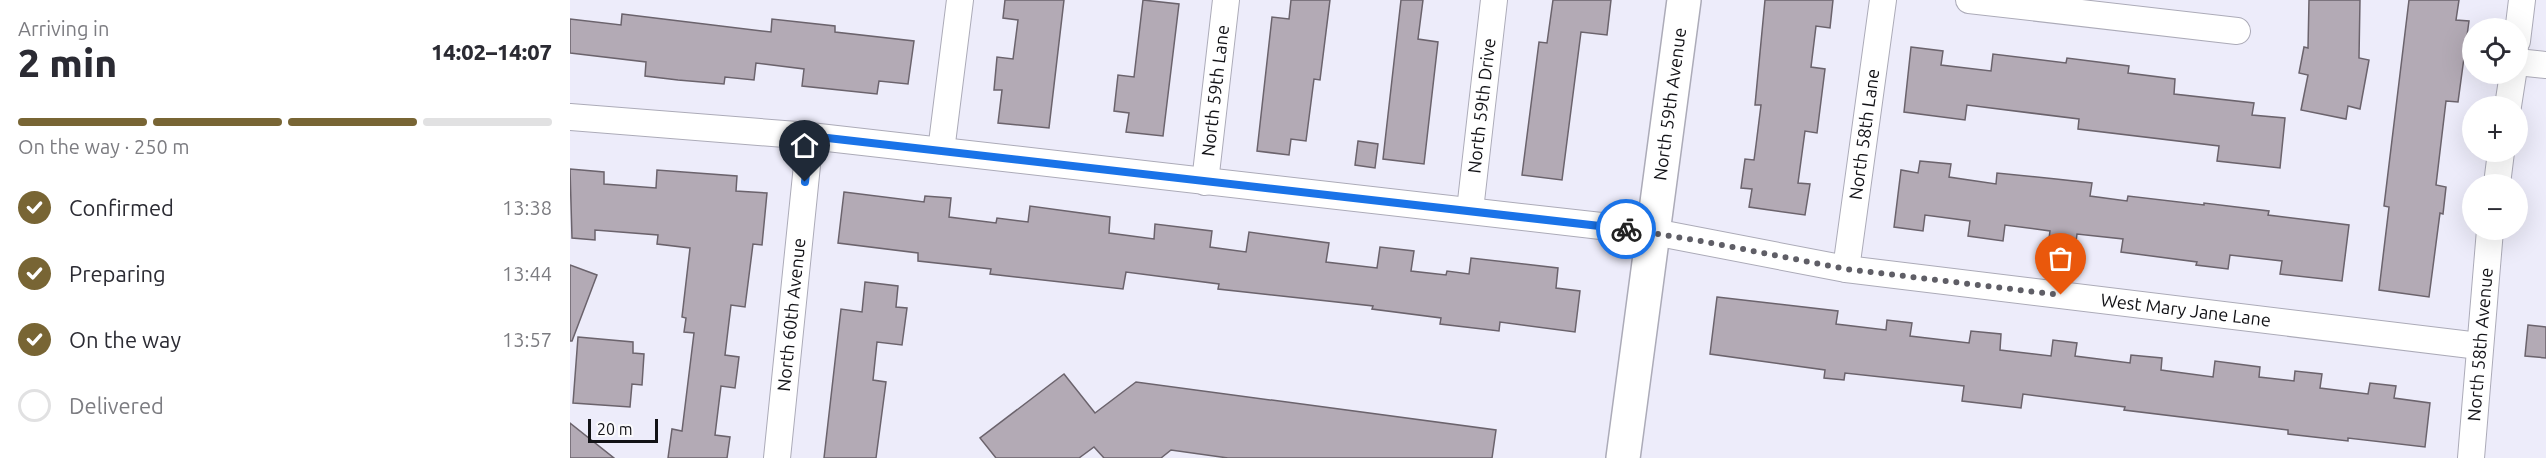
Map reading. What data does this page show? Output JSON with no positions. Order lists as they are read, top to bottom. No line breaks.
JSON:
{"streets":{"main road":["North 59th Avenue"],"street":["North 59th Lane","North 59th Drive","North 58th Lane","West Mary Jane Lane","North 60th Avenue","North 58th Avenue"]},"crossings":[["North 59th Lane","West Mary Jane Lane"],["North 59th Avenue","West Mary Jane Lane"],["North 59th Drive","West Mary Jane Lane"],["North 58th Lane","West Mary Jane Lane"],["West Mary Jane Lane","North 60th Avenue"],["West Mary Jane Lane","North 58th Avenue"]],"scale_bar":"20 m","page":{"heading":["2 min","Arriving in","14:02–14:07"],"map_buttons":["+","−"],"bar":"On the way · 250 m","list":[["Confirmed","13:38"],["Preparing","13:44"],["On the way","13:57"],"Delivered"],"scale":"20 m"}}
